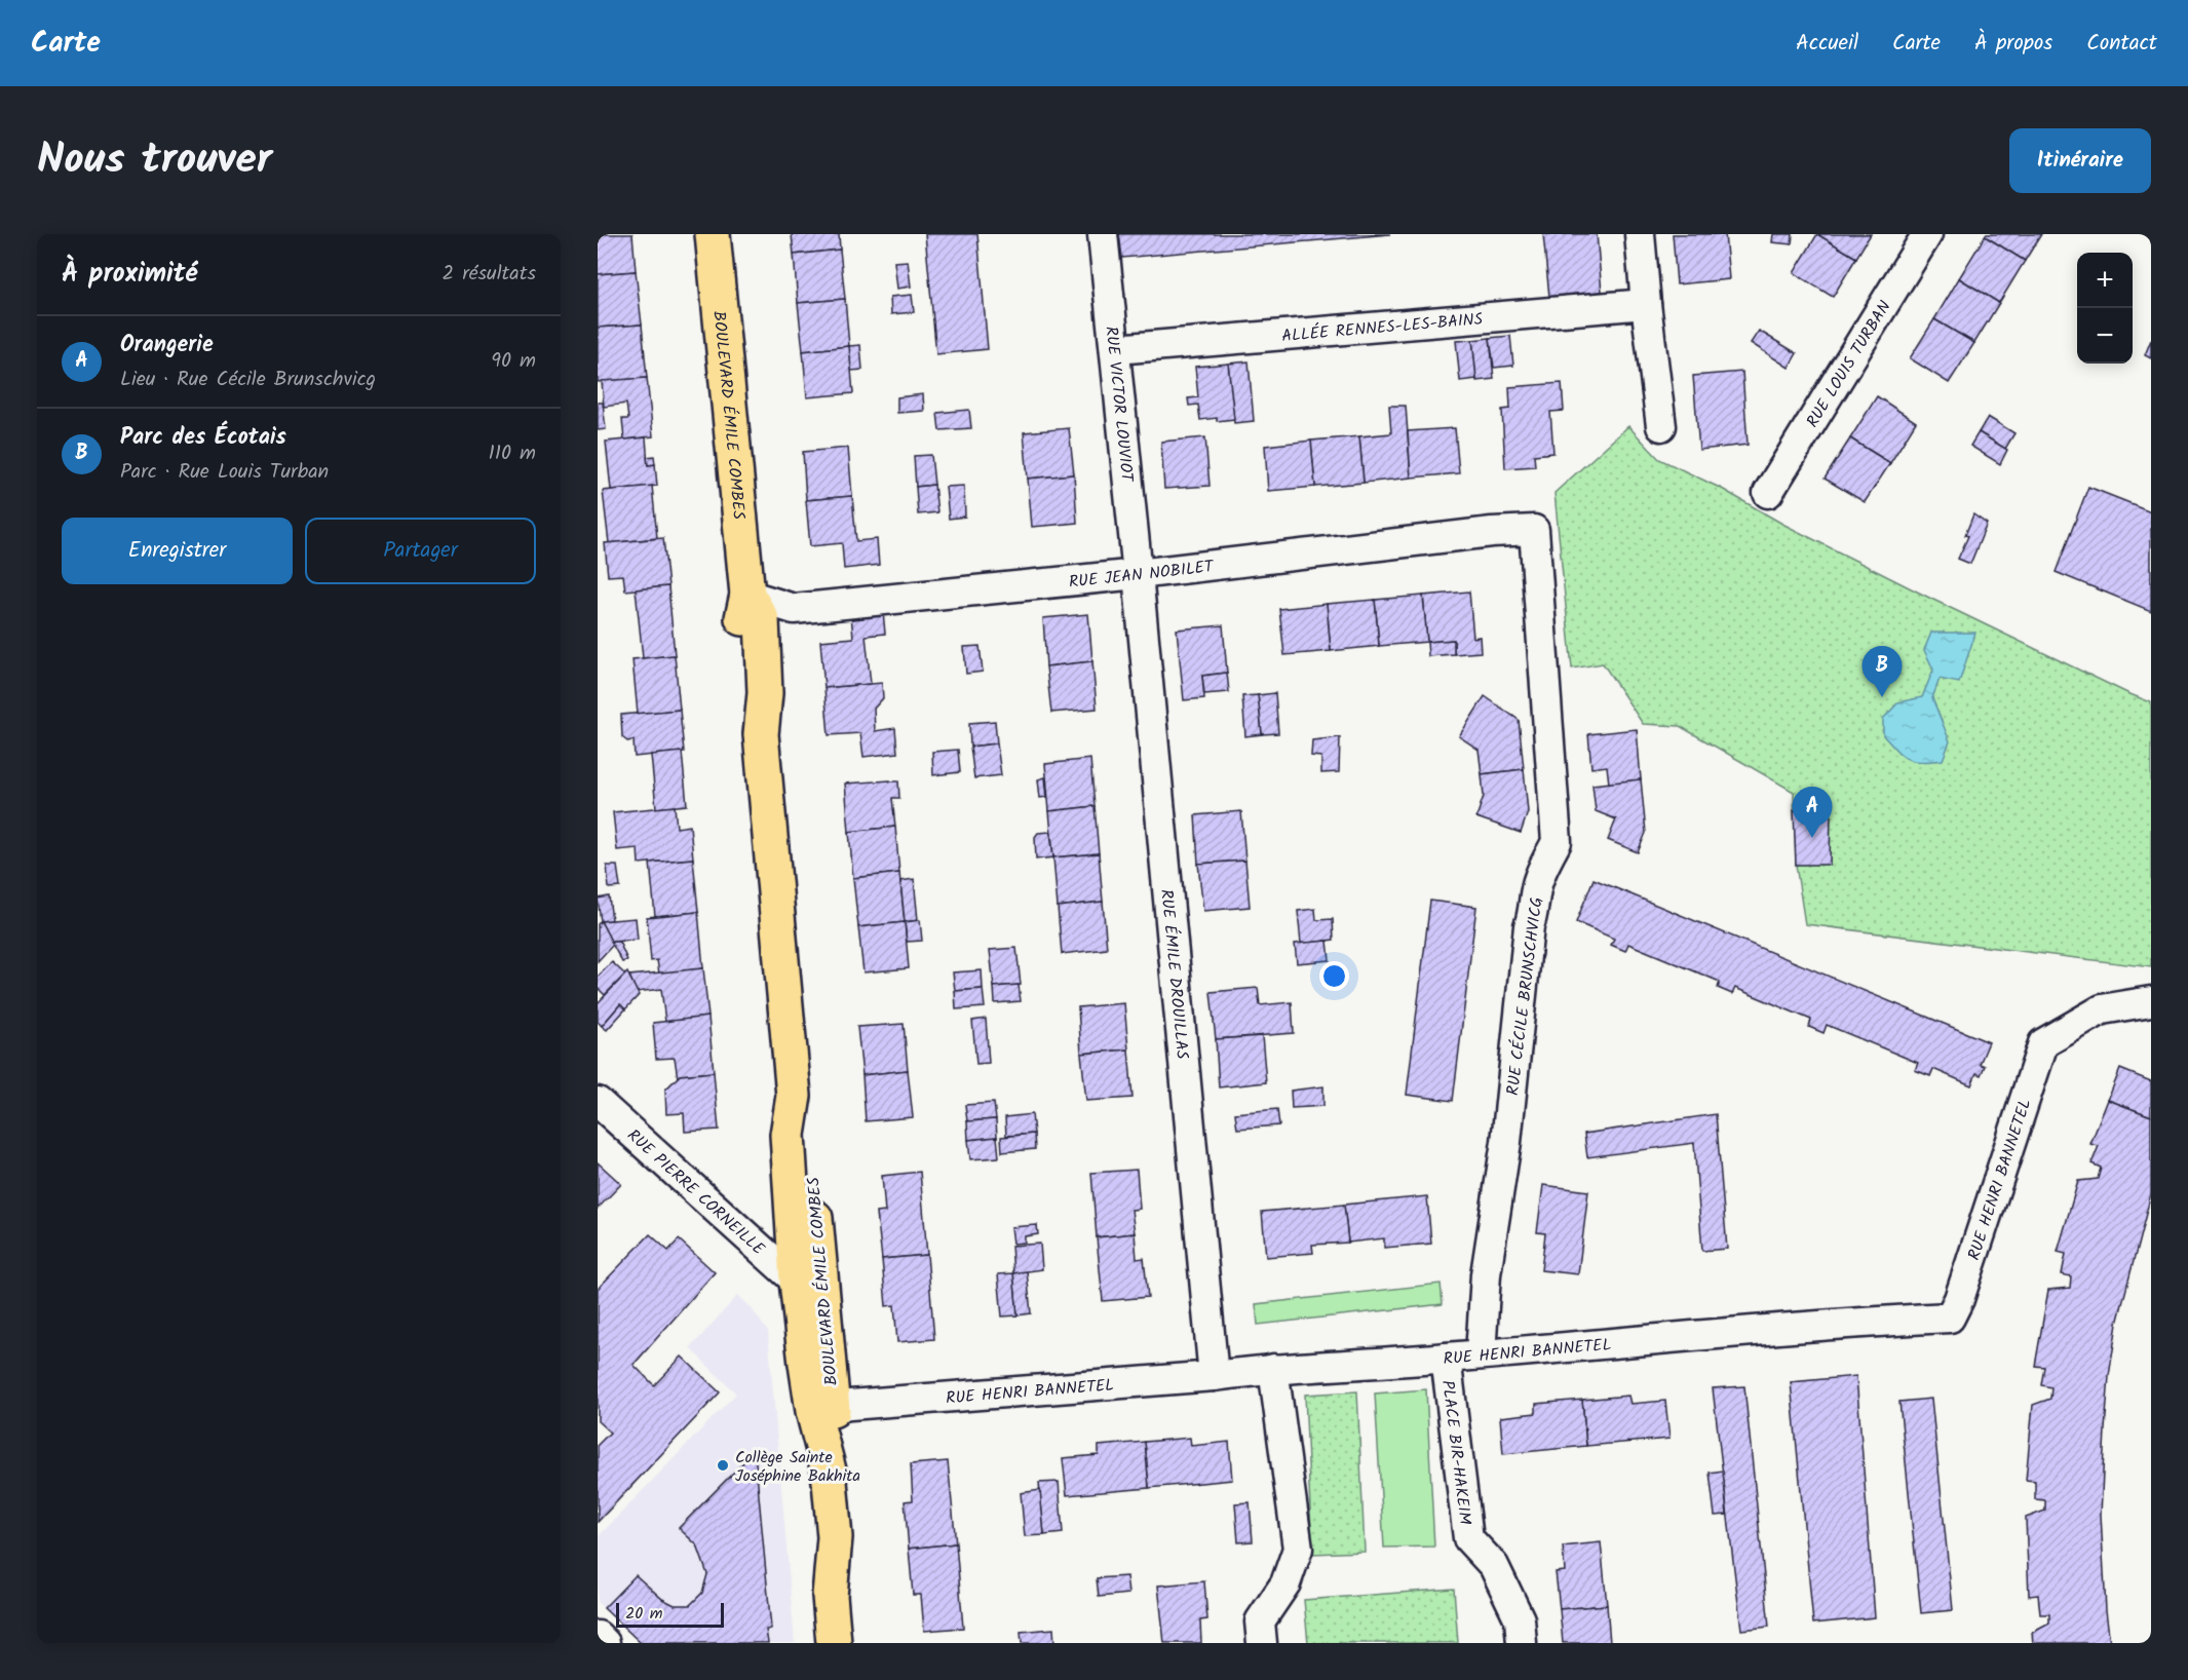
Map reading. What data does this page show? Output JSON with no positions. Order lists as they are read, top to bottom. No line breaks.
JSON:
{"streets":{"main road":["BOULEVARD ÉMILE COMBES"],"street":["ALLÉE RENNES-LES-BAINS","RUE LOUIS TURBAN","RUE VICTOR LOUVIOT","RUE JEAN NOBILET","RUE ÉMILE DROUILLAS","RUE CÉCILE BRUNSCHVICG","RUE HENRI BANNETEL","RUE PIERRE CORNEILLE","PLACE BIR-HAKEIM"]},"crossings":[["ALLÉE RENNES-LES-BAINS","RUE VICTOR LOUVIOT"],["RUE VICTOR LOUVIOT","RUE JEAN NOBILET"],["RUE VICTOR LOUVIOT","RUE ÉMILE DROUILLAS"],["BOULEVARD ÉMILE COMBES","RUE JEAN NOBILET"],["BOULEVARD ÉMILE COMBES","RUE HENRI BANNETEL"],["BOULEVARD ÉMILE COMBES","RUE PIERRE CORNEILLE"],["RUE JEAN NOBILET","RUE ÉMILE DROUILLAS"],["RUE JEAN NOBILET","RUE CÉCILE BRUNSCHVICG"],["RUE ÉMILE DROUILLAS","RUE HENRI BANNETEL"],["RUE CÉCILE BRUNSCHVICG","RUE HENRI BANNETEL"],["RUE HENRI BANNETEL","PLACE BIR-HAKEIM"]],"places":["Collège Sainte Joséphine Bakhita"],"scale_bar":"20 m","page":{"header":"Carte","nav":["Accueil","Carte","À propos","Contact"],"title":"Nous trouver","buttons":["Itinéraire",["Enregistrer","Partager"]],"heading":["À proximité","2 résultats"],"map_buttons":["+","−"],"list":[{"mark":"A","name":"Orangerie","note":"Lieu · Rue Cécile Brunschvicg","value":"90 m"},{"mark":"B","name":"Parc des Écotais","note":"Parc · Rue Louis Turban","value":"110 m"}],"pins":["B","A"],"scale":"20 m"}}
